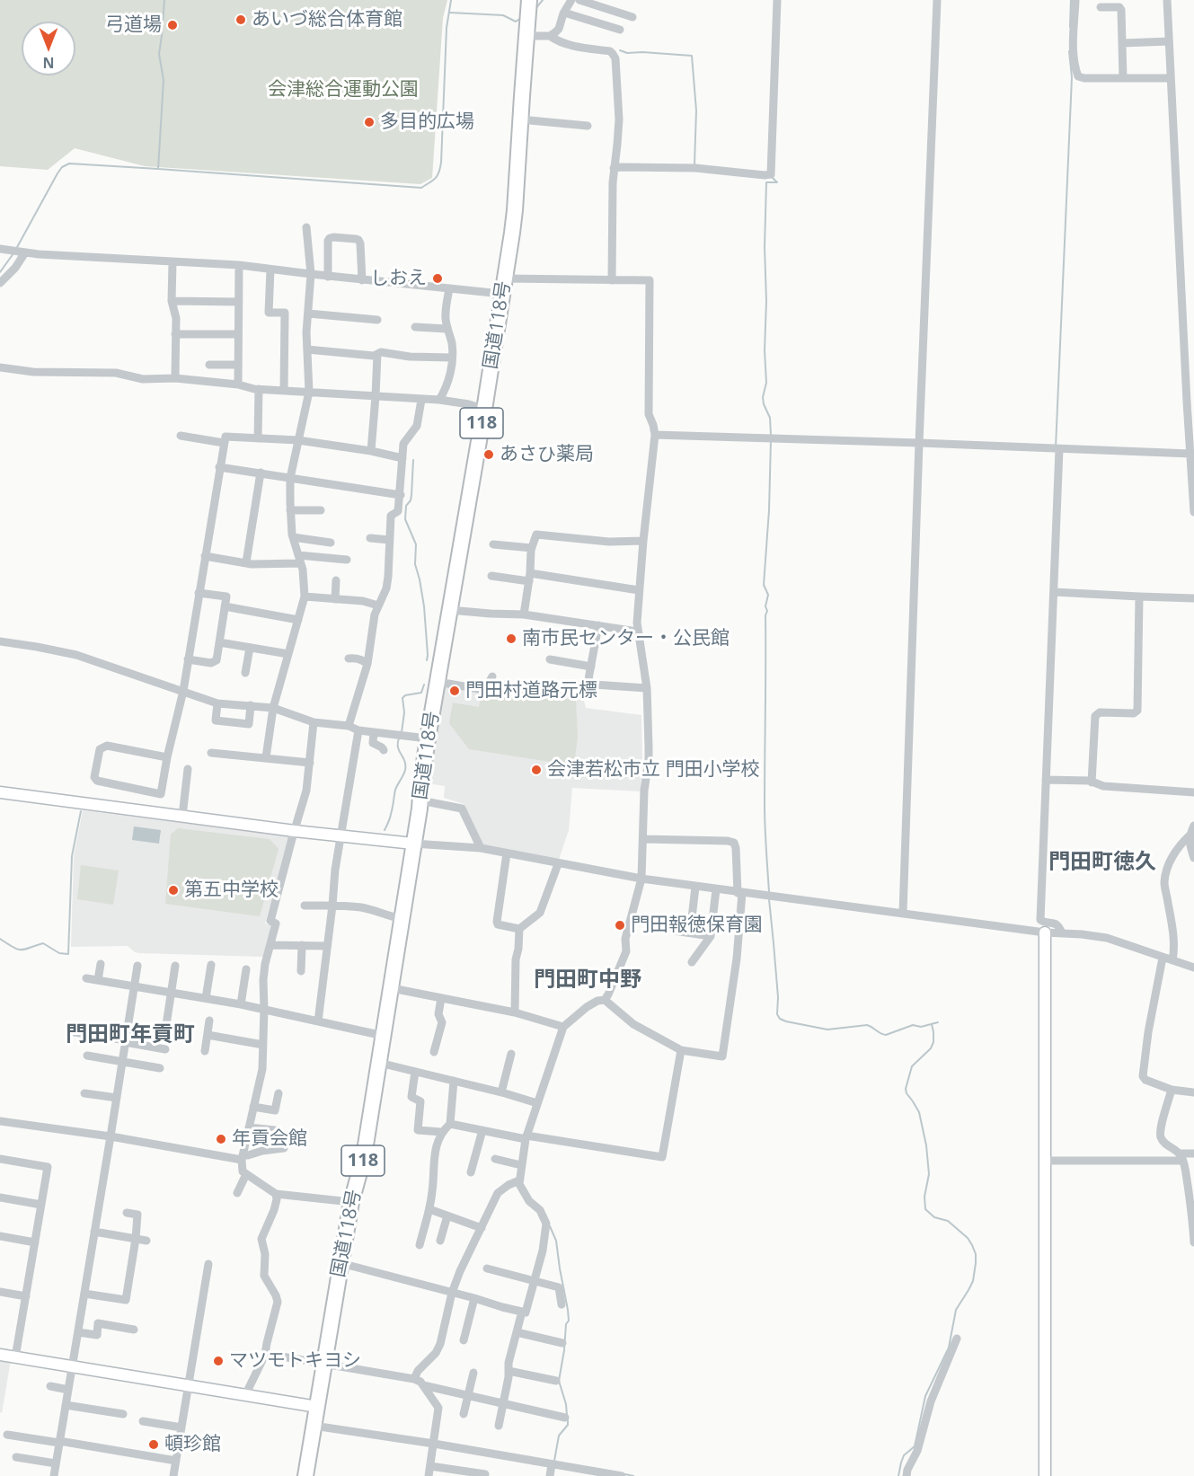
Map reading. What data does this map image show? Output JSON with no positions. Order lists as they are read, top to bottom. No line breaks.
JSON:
{"streets":{"highway":["国道118号","118"]},"districts":["門田町徳久","門田町中野","門田町年貢町"],"parks":["会津総合運動公園"],"places":["あいづ総合体育館","弓道場","多目的広場","しおえ","あさひ薬局","南市民センター・公民館","門田村道路元標","会津若松市立 門田小学校","第五中学校","門田報徳保育園","年貢会館","マツモトキヨシ","頓珍館"],"north":"bottom"}
